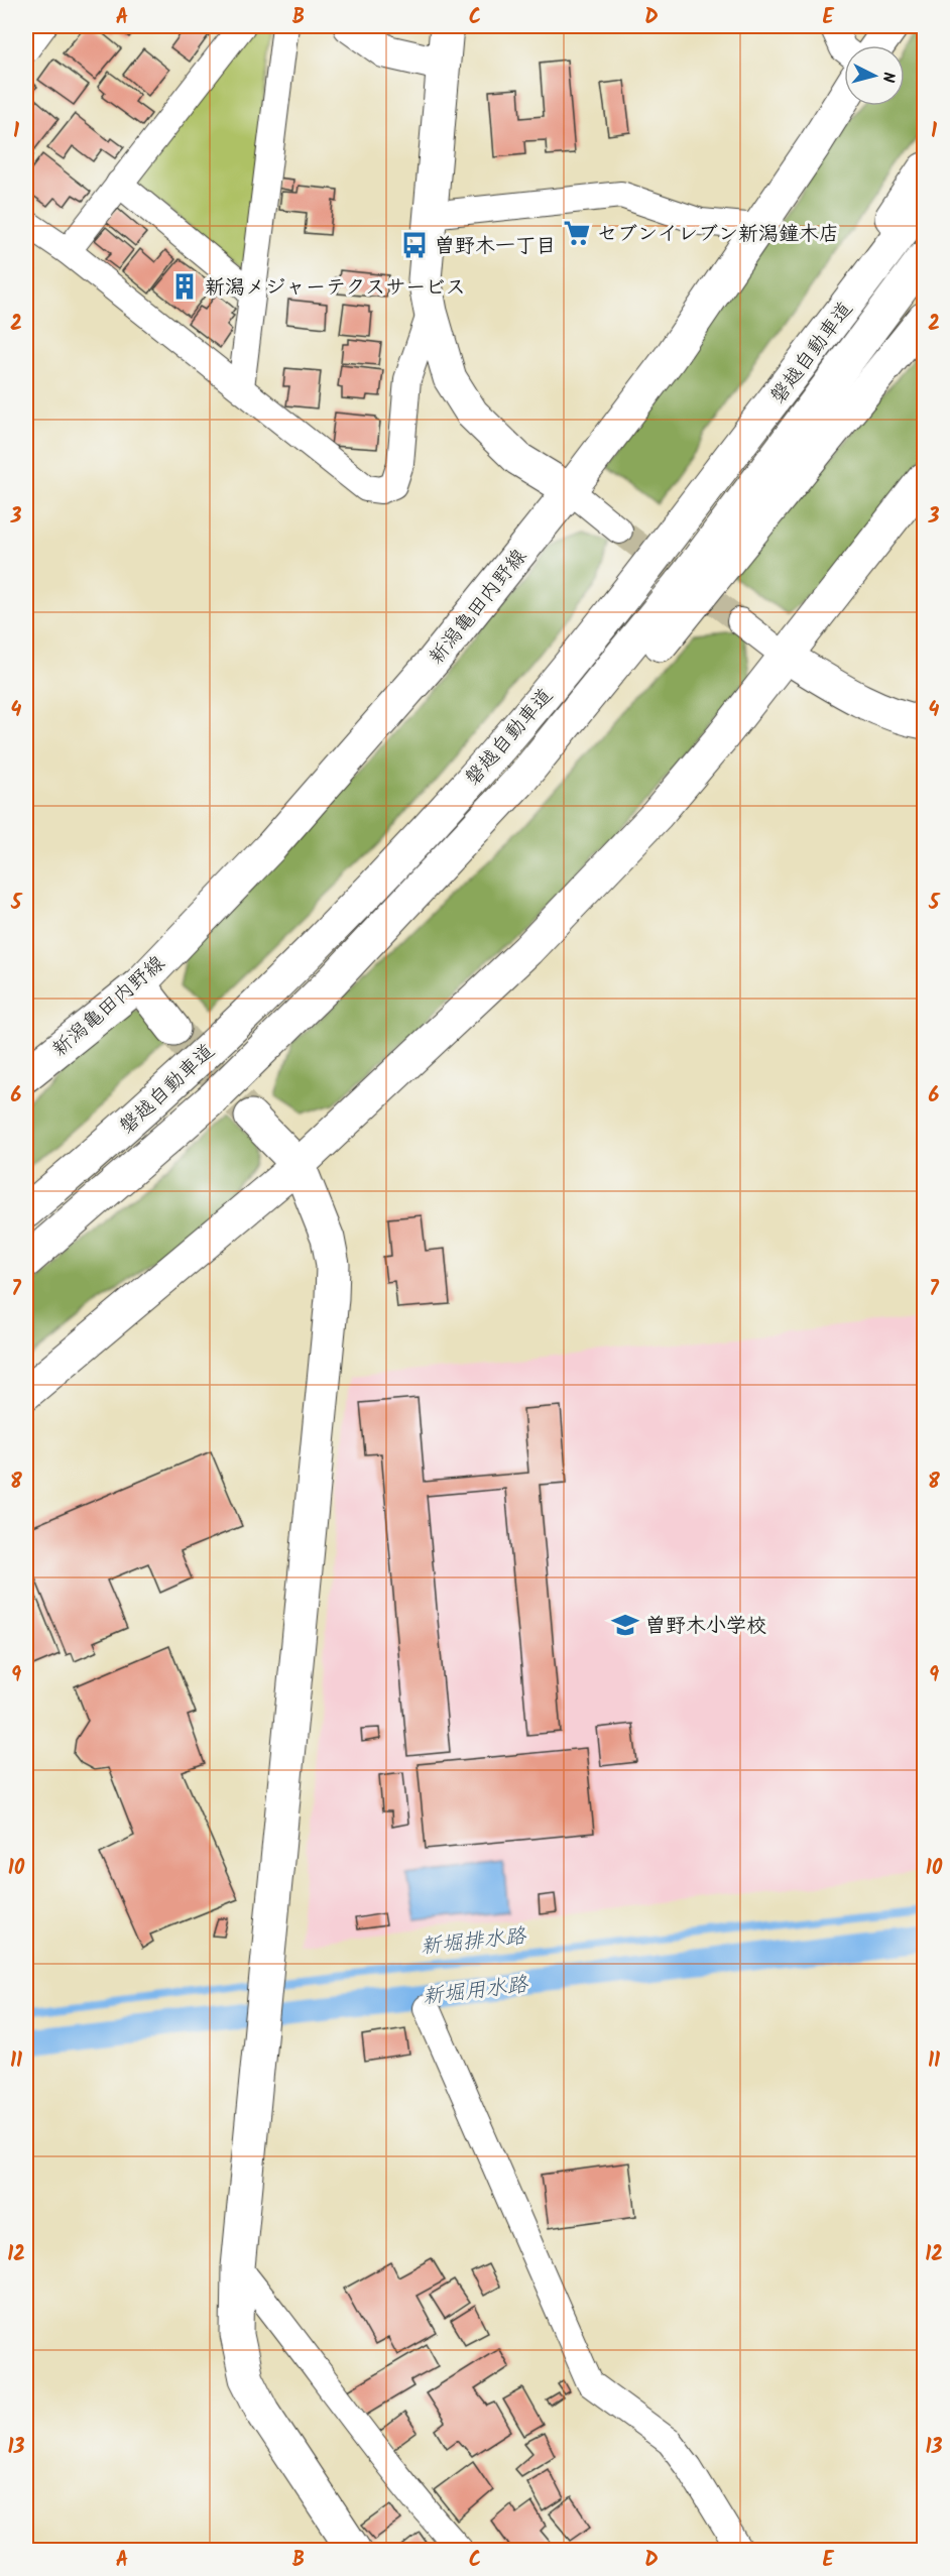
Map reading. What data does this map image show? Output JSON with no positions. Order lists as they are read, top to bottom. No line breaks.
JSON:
{"streets":{"main road":["磐越自動車道","新潟亀田内野線"]},"water":["新堀排水路","新堀用水路"],"places":{"supermarket":["セブンイレブン新潟鐘木店"],"bus stop":["曽野木一丁目"],"building":["新潟メジャーテクスサービス"],"school or university":["曽野木小学校"]},"north":"right","grid":{"columns":["A","B","C","D","E"],"rows":["1","2","3","4","5","6","7","8","9","10","11","12","13"]}}
